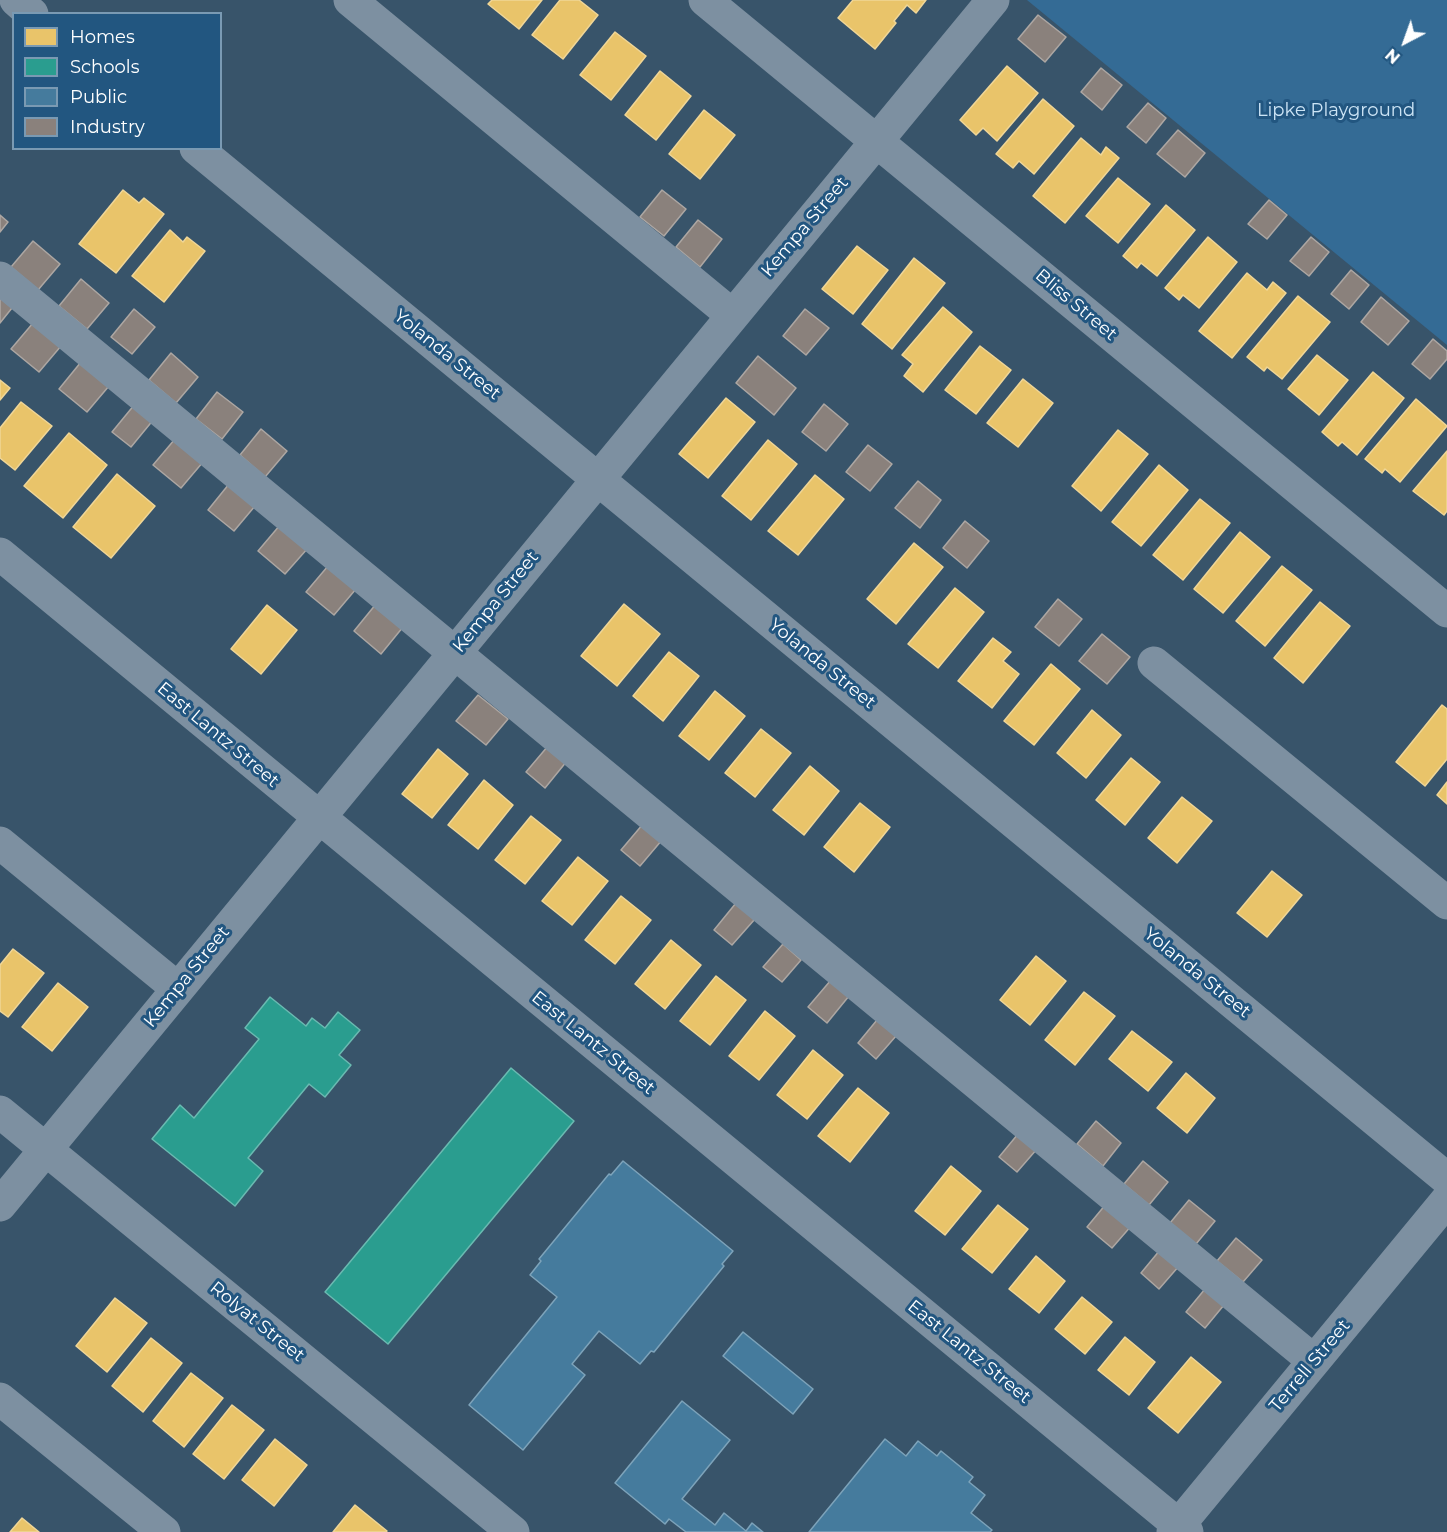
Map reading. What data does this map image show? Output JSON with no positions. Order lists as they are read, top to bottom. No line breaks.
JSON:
{"streets":{"street":["Kempa Street","Bliss Street","Yolanda Street","East Lantz Street","Rolyat Street","Terrell Street"]},"crossings":[["Kempa Street","Bliss Street"],["Kempa Street","Yolanda Street"],["Kempa Street","East Lantz Street"],["Kempa Street","Rolyat Street"],["East Lantz Street","Terrell Street"]],"parks":["Lipke Playground"],"legend":["Homes","Schools","Public","Industry"],"north":"bottom left"}
